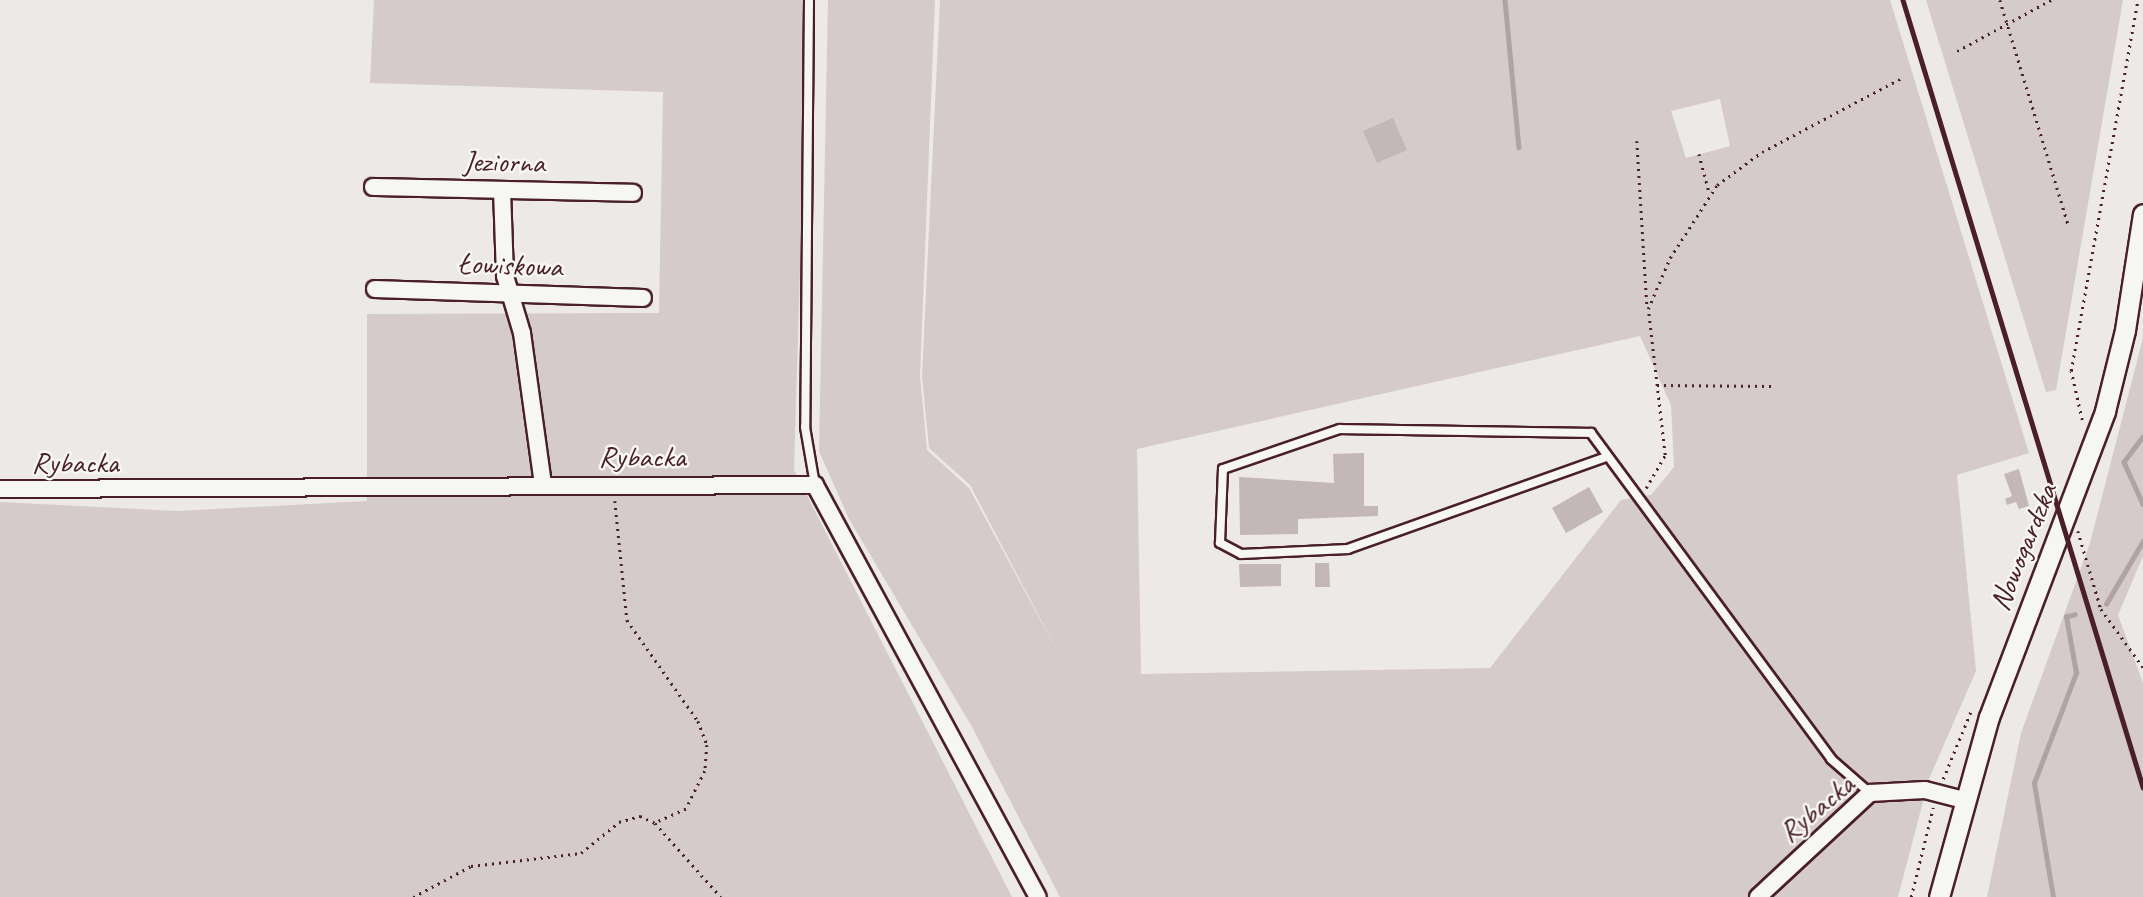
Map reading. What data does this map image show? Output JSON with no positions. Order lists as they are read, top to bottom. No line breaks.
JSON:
{"streets":{"street":["Jeziorna","Łowiskowa","Rybacka","Nowogardzka"]},"crossings":[["Rybacka","Nowogardzka"]]}
